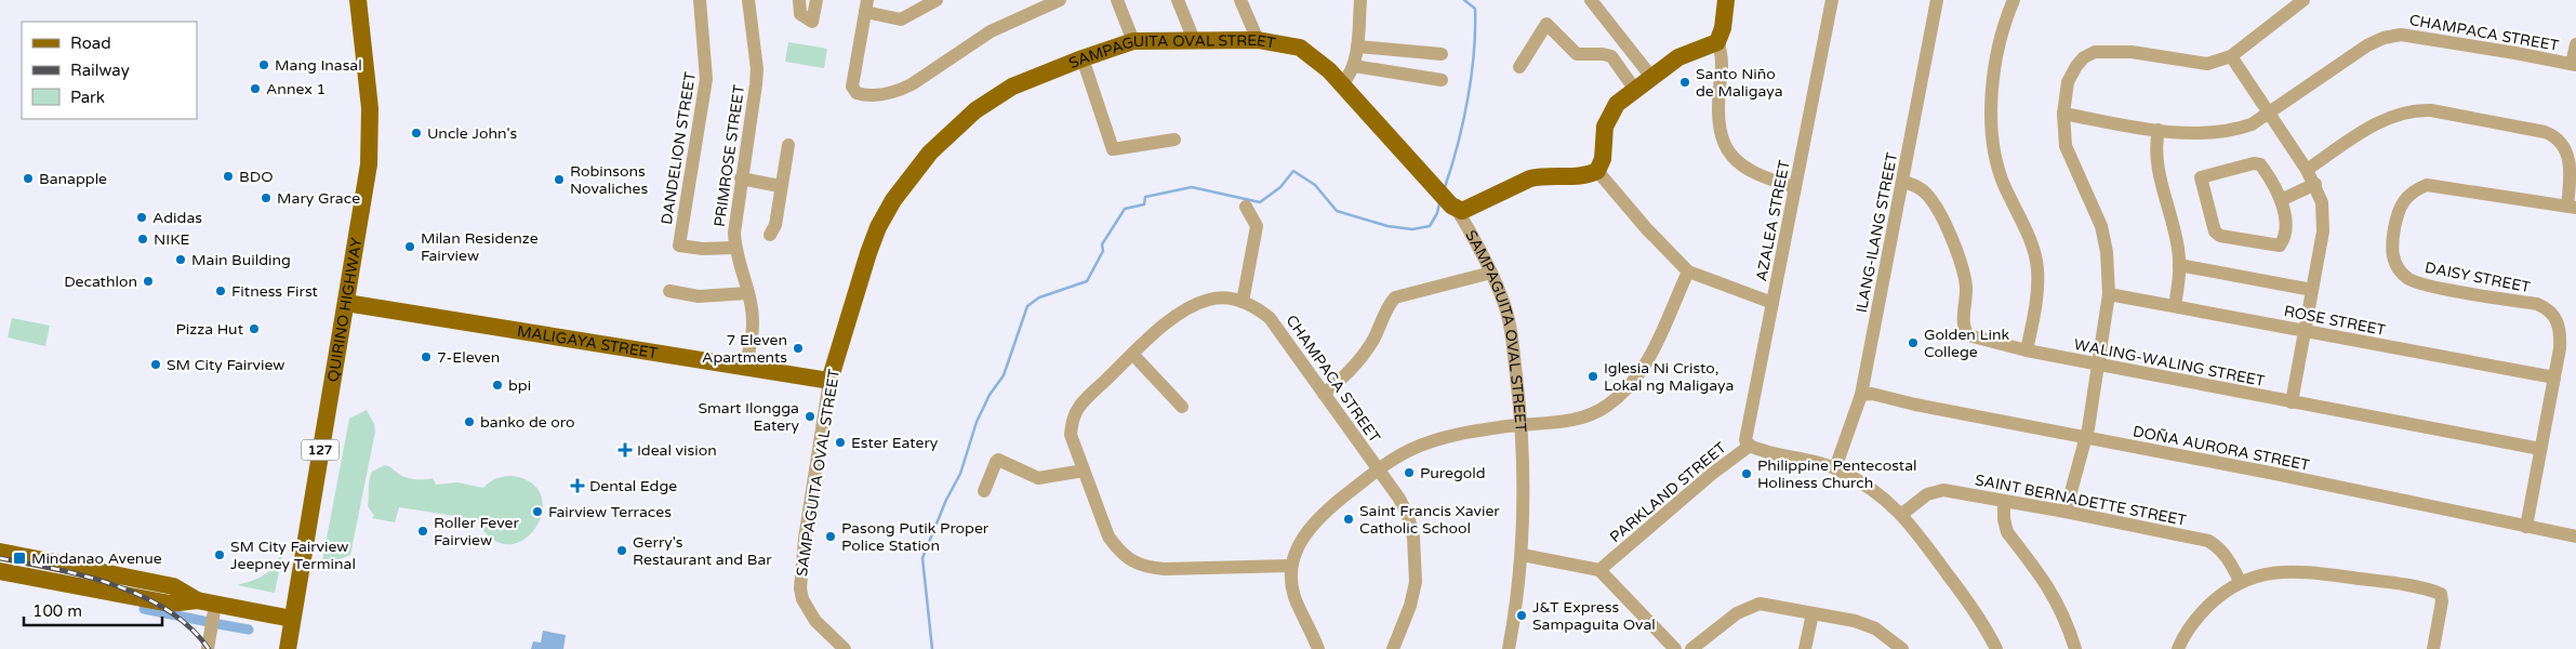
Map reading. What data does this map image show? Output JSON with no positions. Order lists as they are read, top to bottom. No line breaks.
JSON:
{"streets":{"main road":["SAMPAGUITA OVAL STREET","QUIRINO HIGHWAY","MALIGAYA STREET","127"],"street":["CHAMPACA STREET","DANDELION STREET","PRIMROSE STREET","AZALEA STREET","ILANG-ILANG STREET","DAISY STREET","ROSE STREET","WALING-WALING STREET","DOÑA AURORA STREET","PARKLAND STREET","SAINT BERNADETTE STREET"]},"crossings":[["SAMPAGUITA OVAL STREET","MALIGAYA STREET"],["DANDELION STREET","PRIMROSE STREET"],["PRIMROSE STREET","MALIGAYA STREET"],["AZALEA STREET","PARKLAND STREET"],["ILANG-ILANG STREET","WALING-WALING STREET"],["ILANG-ILANG STREET","DOÑA AURORA STREET"],["ILANG-ILANG STREET","PARKLAND STREET"],["DAISY STREET","ROSE STREET"],["DAISY STREET","WALING-WALING STREET"],["DAISY STREET","DOÑA AURORA STREET"],["QUIRINO HIGHWAY","MALIGAYA STREET"],["PARKLAND STREET","SAINT BERNADETTE STREET"]],"places":{"other":["Mang Inasal","Santo Niño de Maligaya","Annex 1","Uncle John's","BDO","Banapple","Robinsons Novaliches","Mary Grace","Adidas","NIKE","Milan Residenze Fairview","Main Building","Decathlon","Fitness First","Pizza Hut","Golden Link College","7 Eleven Apartments","7-Eleven","SM City Fairview","Iglesia Ni Cristo, Lokal ng Maligaya","bpi","Smart Ilongga Eatery","banko de oro","Ester Eatery","Puregold","Philippine Pentecostal Holiness Church","Fairview Terraces","Saint Francis Xavier Catholic School","Roller Fever Fairview","Pasong Putik Proper Police Station","Gerry's Restaurant and Bar","SM City Fairview Jeepney Terminal","J&T Express Sampaguita Oval"],"health":["Ideal vision","Dental Edge"],"transit":["Mindanao Avenue"]},"legend":["Road","Railway","Park"],"scale_bar":"100 m"}
